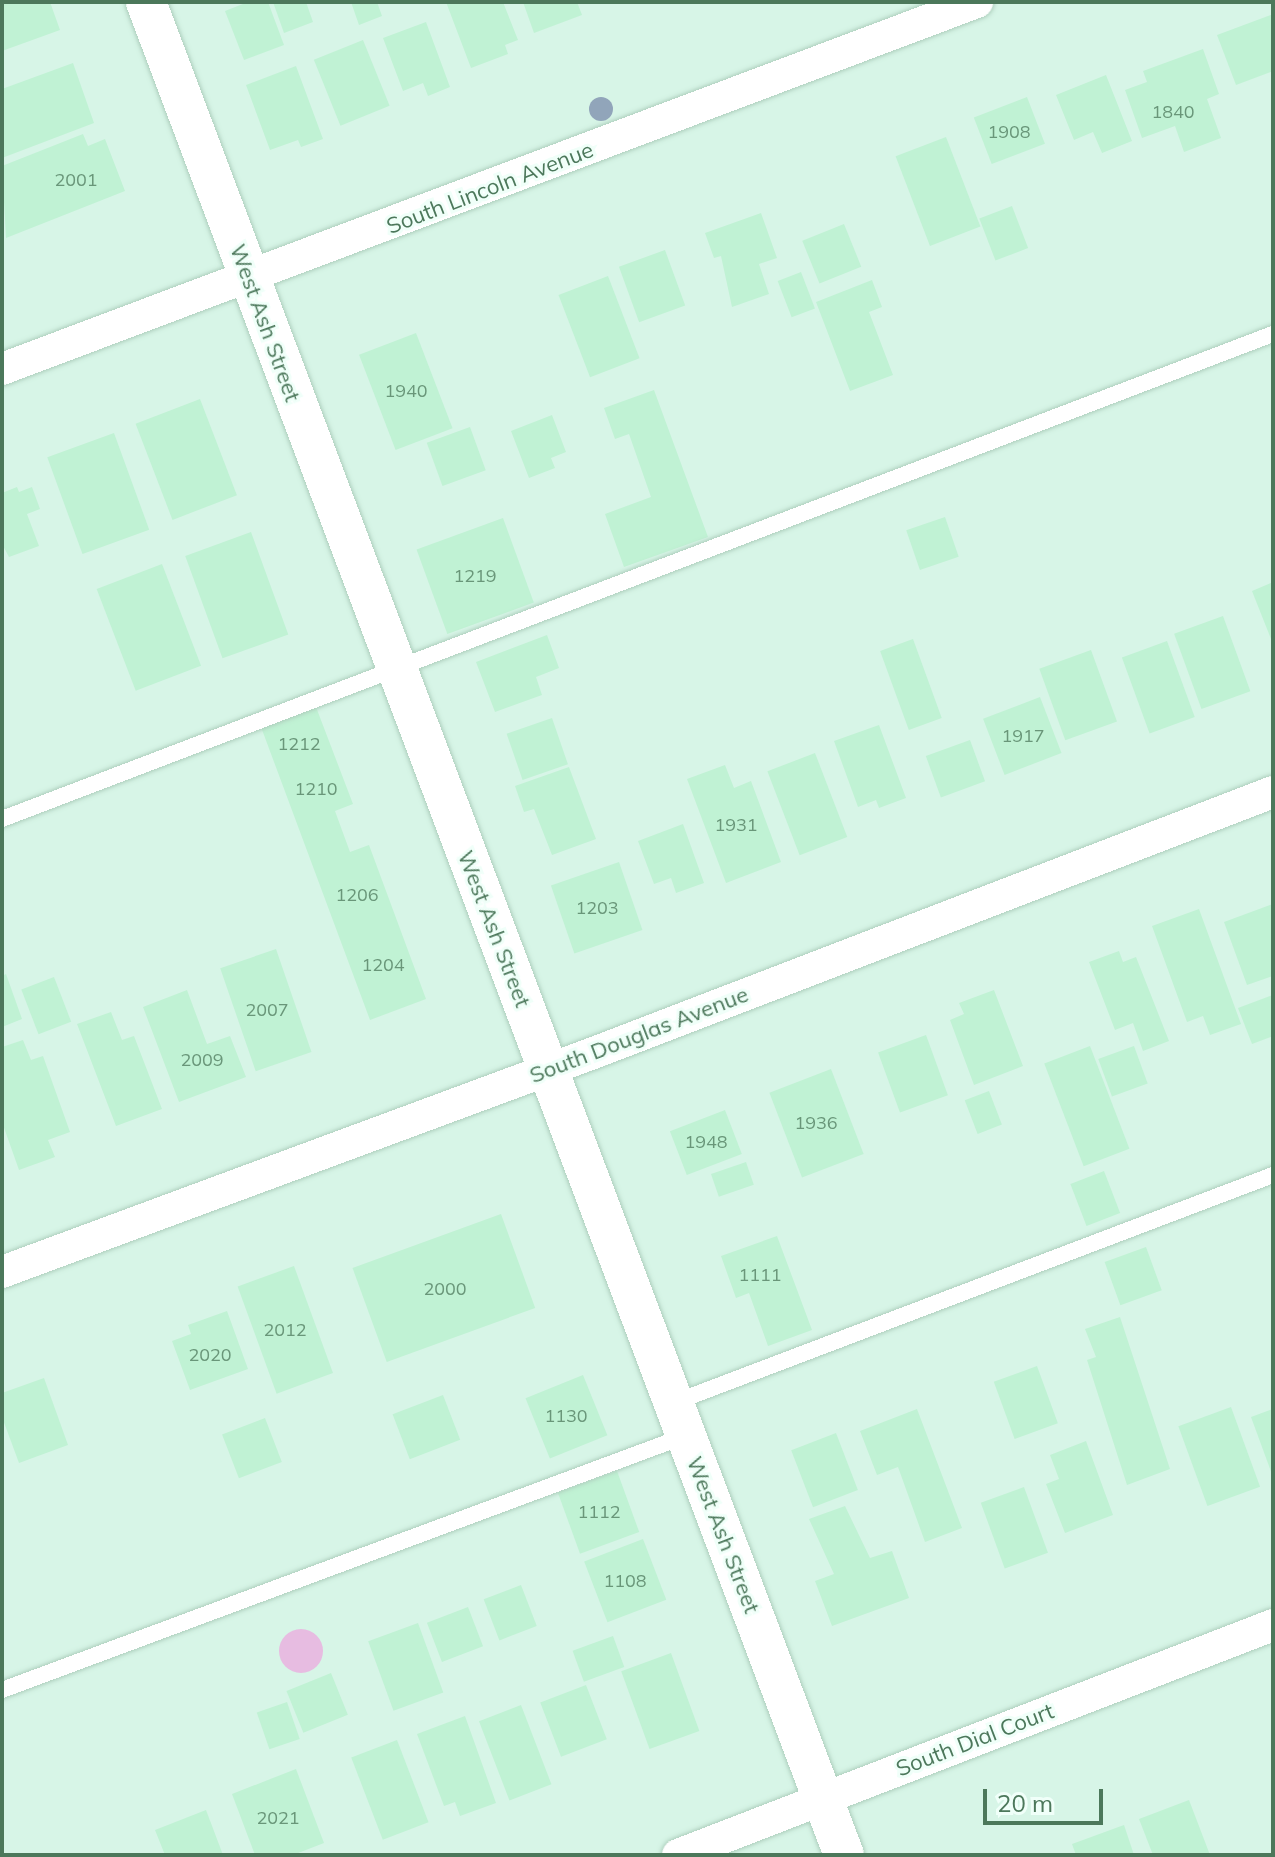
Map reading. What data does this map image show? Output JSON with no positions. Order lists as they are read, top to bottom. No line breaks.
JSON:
{"streets":{"street":["South Lincoln Avenue","West Ash Street","South Douglas Avenue","South Dial Court"]},"crossings":[["South Lincoln Avenue","West Ash Street"],["West Ash Street","South Douglas Avenue"],["West Ash Street","South Dial Court"]],"house_numbers":["1840","1908","2001","1940","1219","1917","1212","1210","1931","1206","1203","1204","2007","2009","1936","1948","1111","2000","2012","2020","1130","1112","1108","2021"],"scale_bar":"20 m"}
